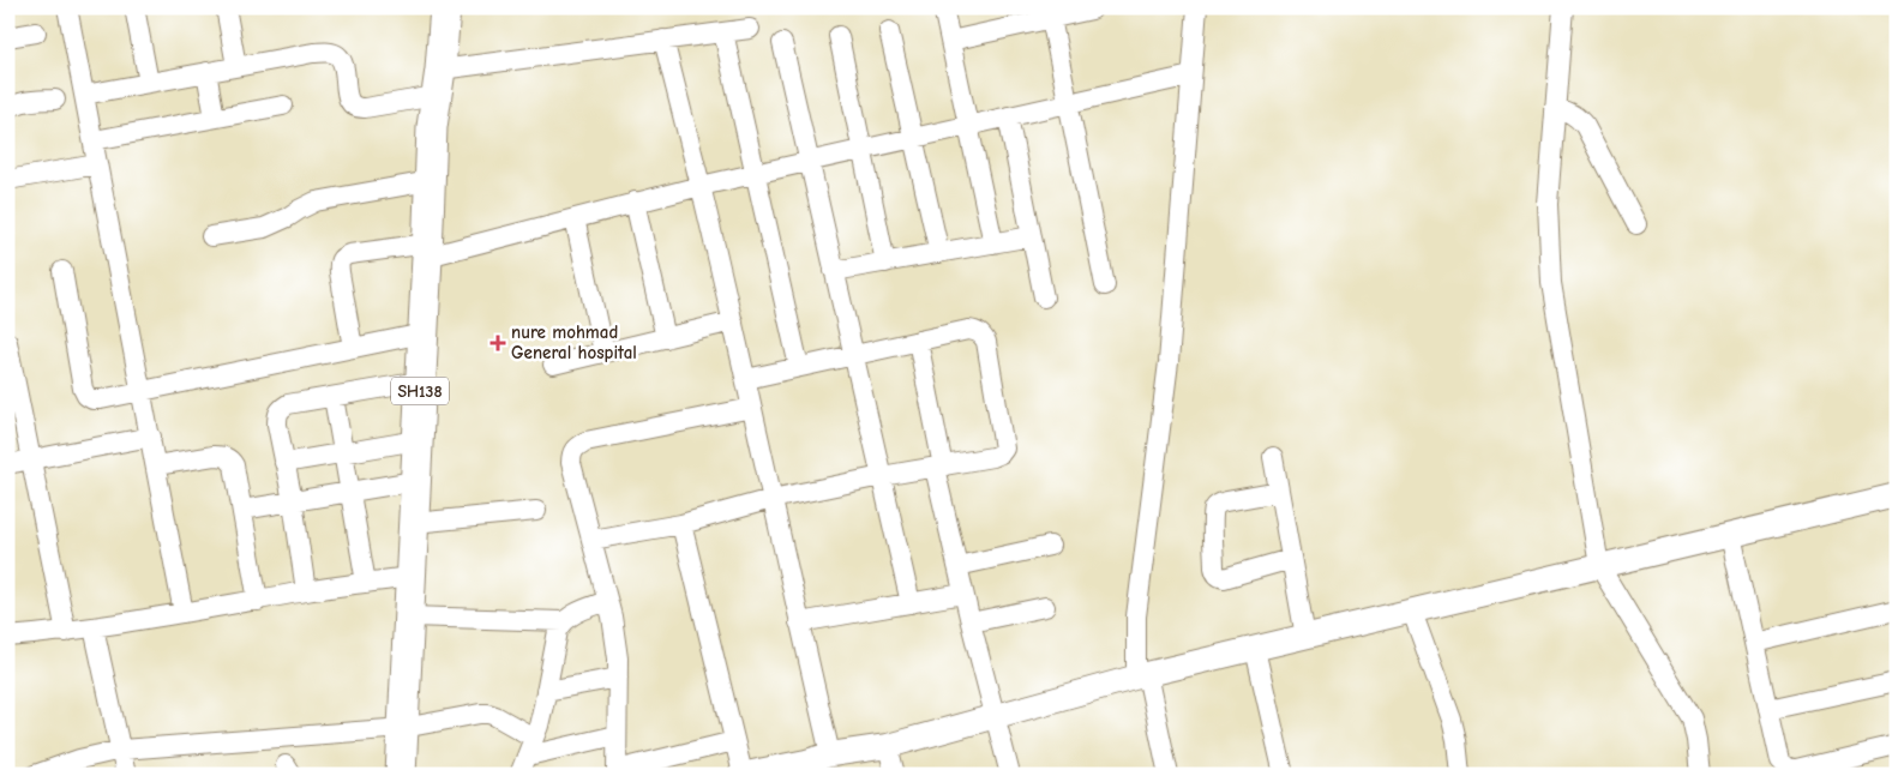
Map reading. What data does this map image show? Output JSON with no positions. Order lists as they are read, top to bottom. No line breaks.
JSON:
{"streets":{"main road":["SH138"]},"places":{"health":["nure mohmad General hospital"]}}
